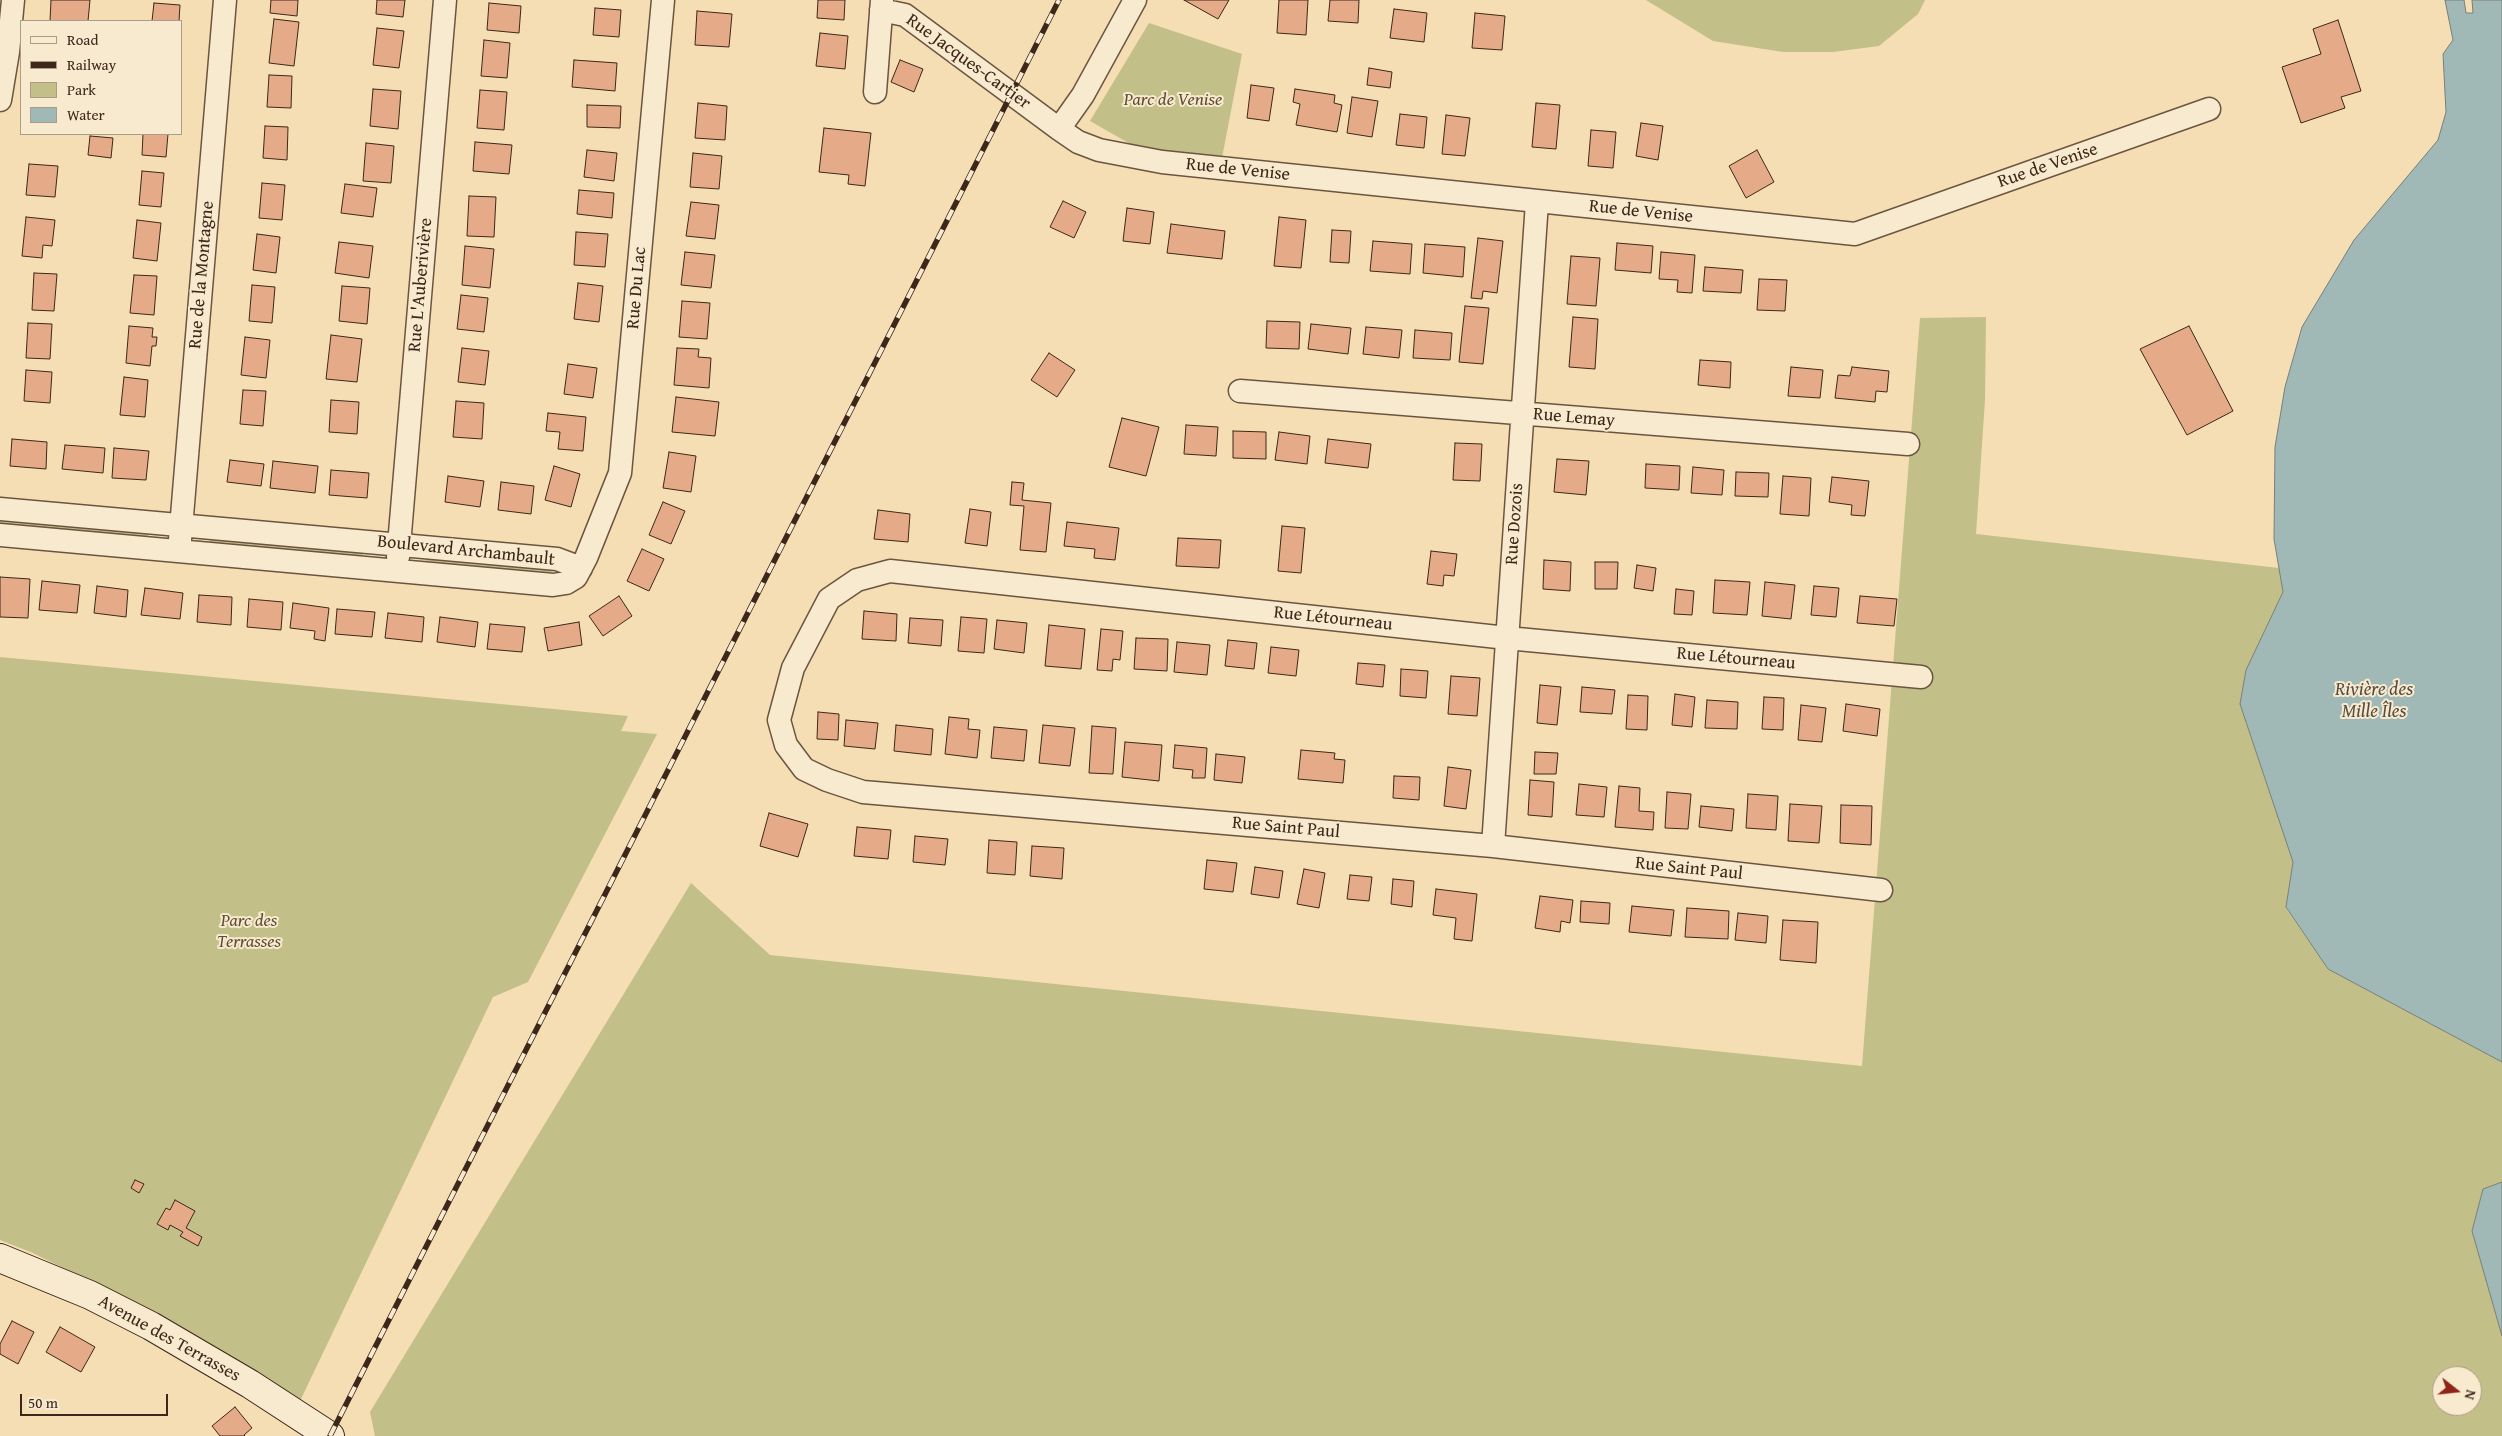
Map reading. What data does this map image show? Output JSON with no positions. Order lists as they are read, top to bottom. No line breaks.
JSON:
{"streets":{"street":["Rue Jacques-Cartier","Rue de Venise","Rue de la Montagne","Rue L'Auberivière","Rue Du Lac","Rue Lemay","Rue Dozois","Boulevard Archambault","Rue Létourneau","Rue Saint Paul","Avenue des Terrasses"]},"crossings":[["Rue Jacques-Cartier","Rue de Venise"],["Rue de Venise","Rue Dozois"],["Rue de la Montagne","Boulevard Archambault"],["Rue L'Auberivière","Boulevard Archambault"],["Rue Du Lac","Boulevard Archambault"],["Rue Lemay","Rue Dozois"],["Rue Dozois","Rue Létourneau"],["Rue Dozois","Rue Saint Paul"],["Rue Létourneau","Rue Saint Paul"]],"water":["Rivière des Mille Îles"],"parks":["Parc de Venise","Parc des Terrasses"],"legend":["Road","Railway","Park","Water"],"scale_bar":"50 m","north":"right"}
